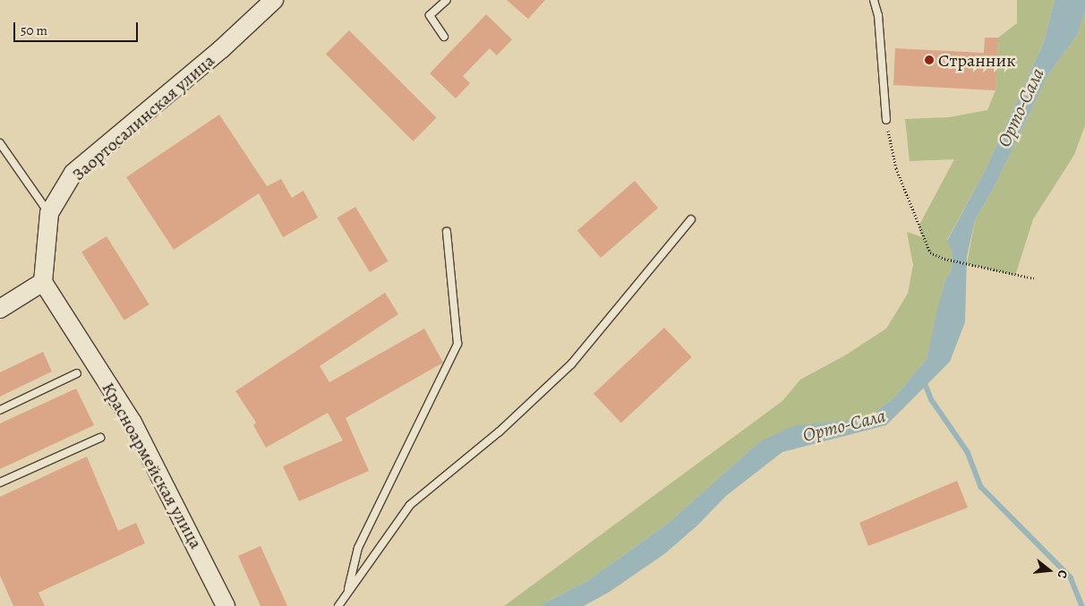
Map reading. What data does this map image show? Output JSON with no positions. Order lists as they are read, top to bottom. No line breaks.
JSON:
{"streets":{"street":["Заортосалинская улица","Красноармейская улица"]},"crossings":[["Заортосалинская улица","Красноармейская улица"]],"water":["Орто-Сала"],"places":["Странник"],"scale_bar":"50 m","north":"right"}
